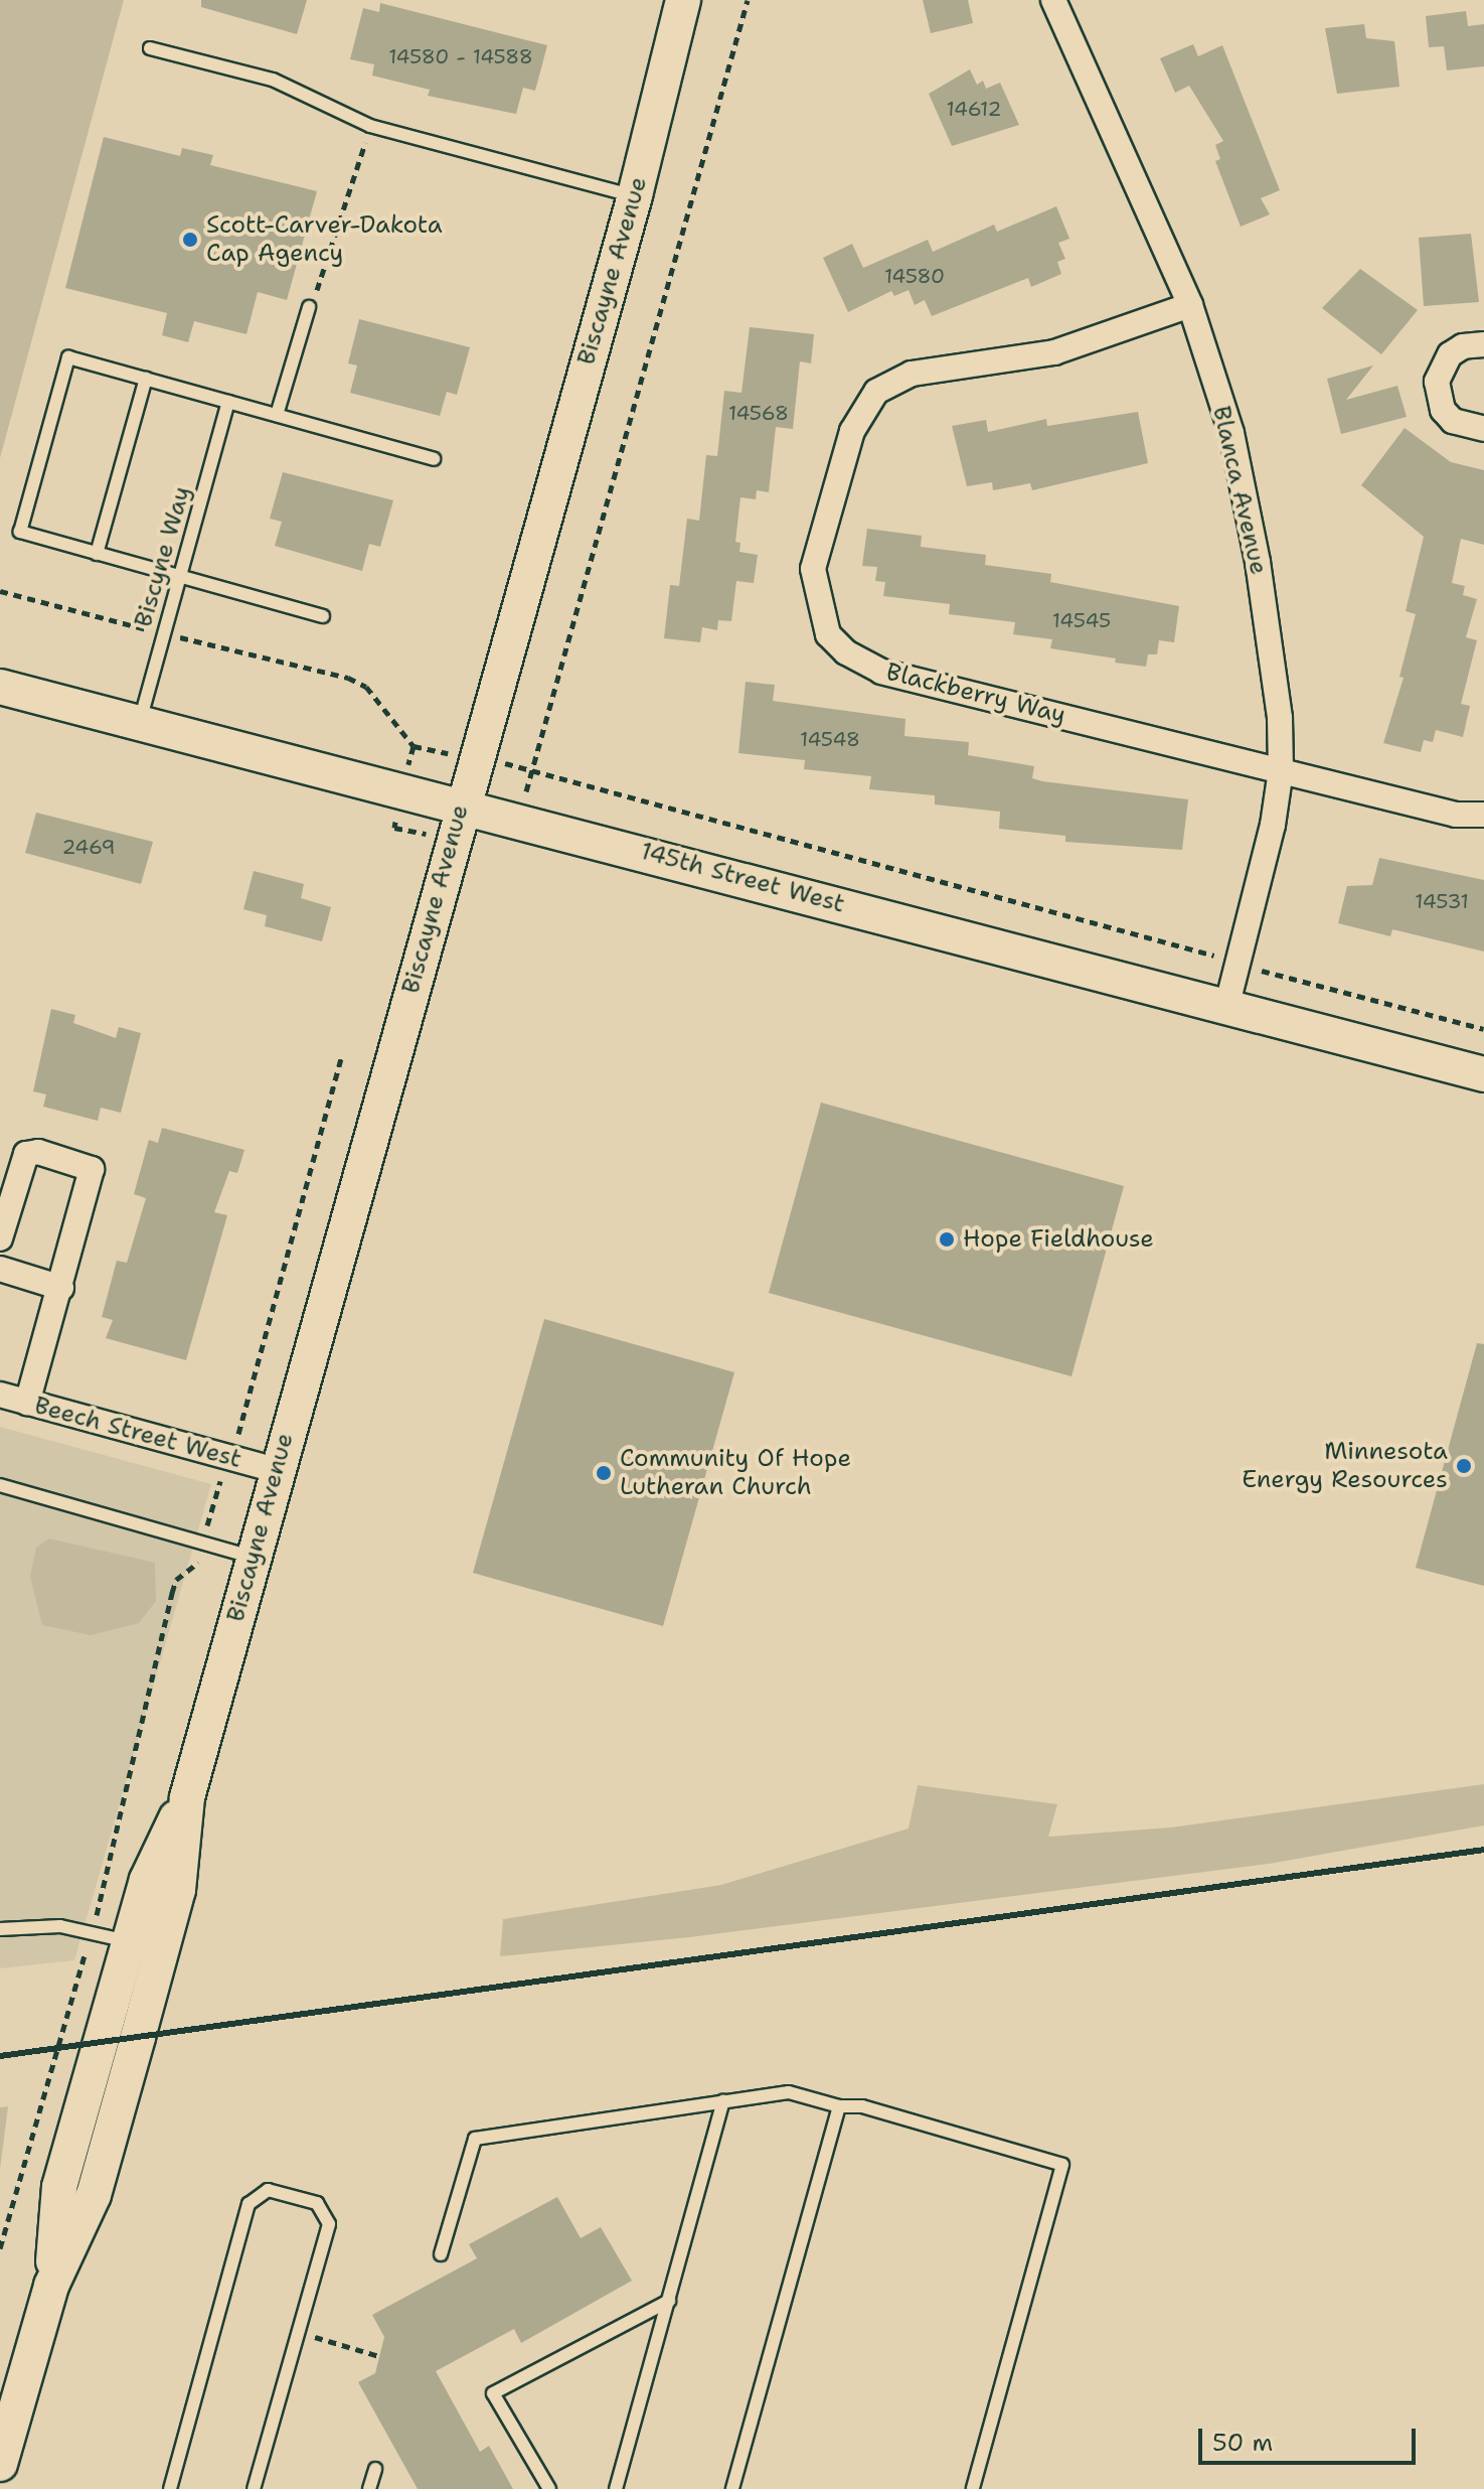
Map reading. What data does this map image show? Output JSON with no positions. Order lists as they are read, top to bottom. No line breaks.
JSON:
{"streets":{"street":["Biscayne Avenue","Blanca Avenue","Blackberry Way","145th Street West","Beech Street West"],"lane":["Biscyne Way"]},"crossings":[["Biscayne Avenue","145th Street West"],["Biscayne Avenue","Beech Street West"],["Blanca Avenue","Blackberry Way"],["Blanca Avenue","145th Street West"],["Biscyne Way","145th Street West"]],"places":["Scott-Carver-Dakota Cap Agency","Hope Fieldhouse","Minnesota Energy Resources","Community Of Hope Lutheran Church"],"house_numbers":["14580 - 14588","14612","14580","14568","14545","14548","2469","14531"],"scale_bar":"50 m"}
